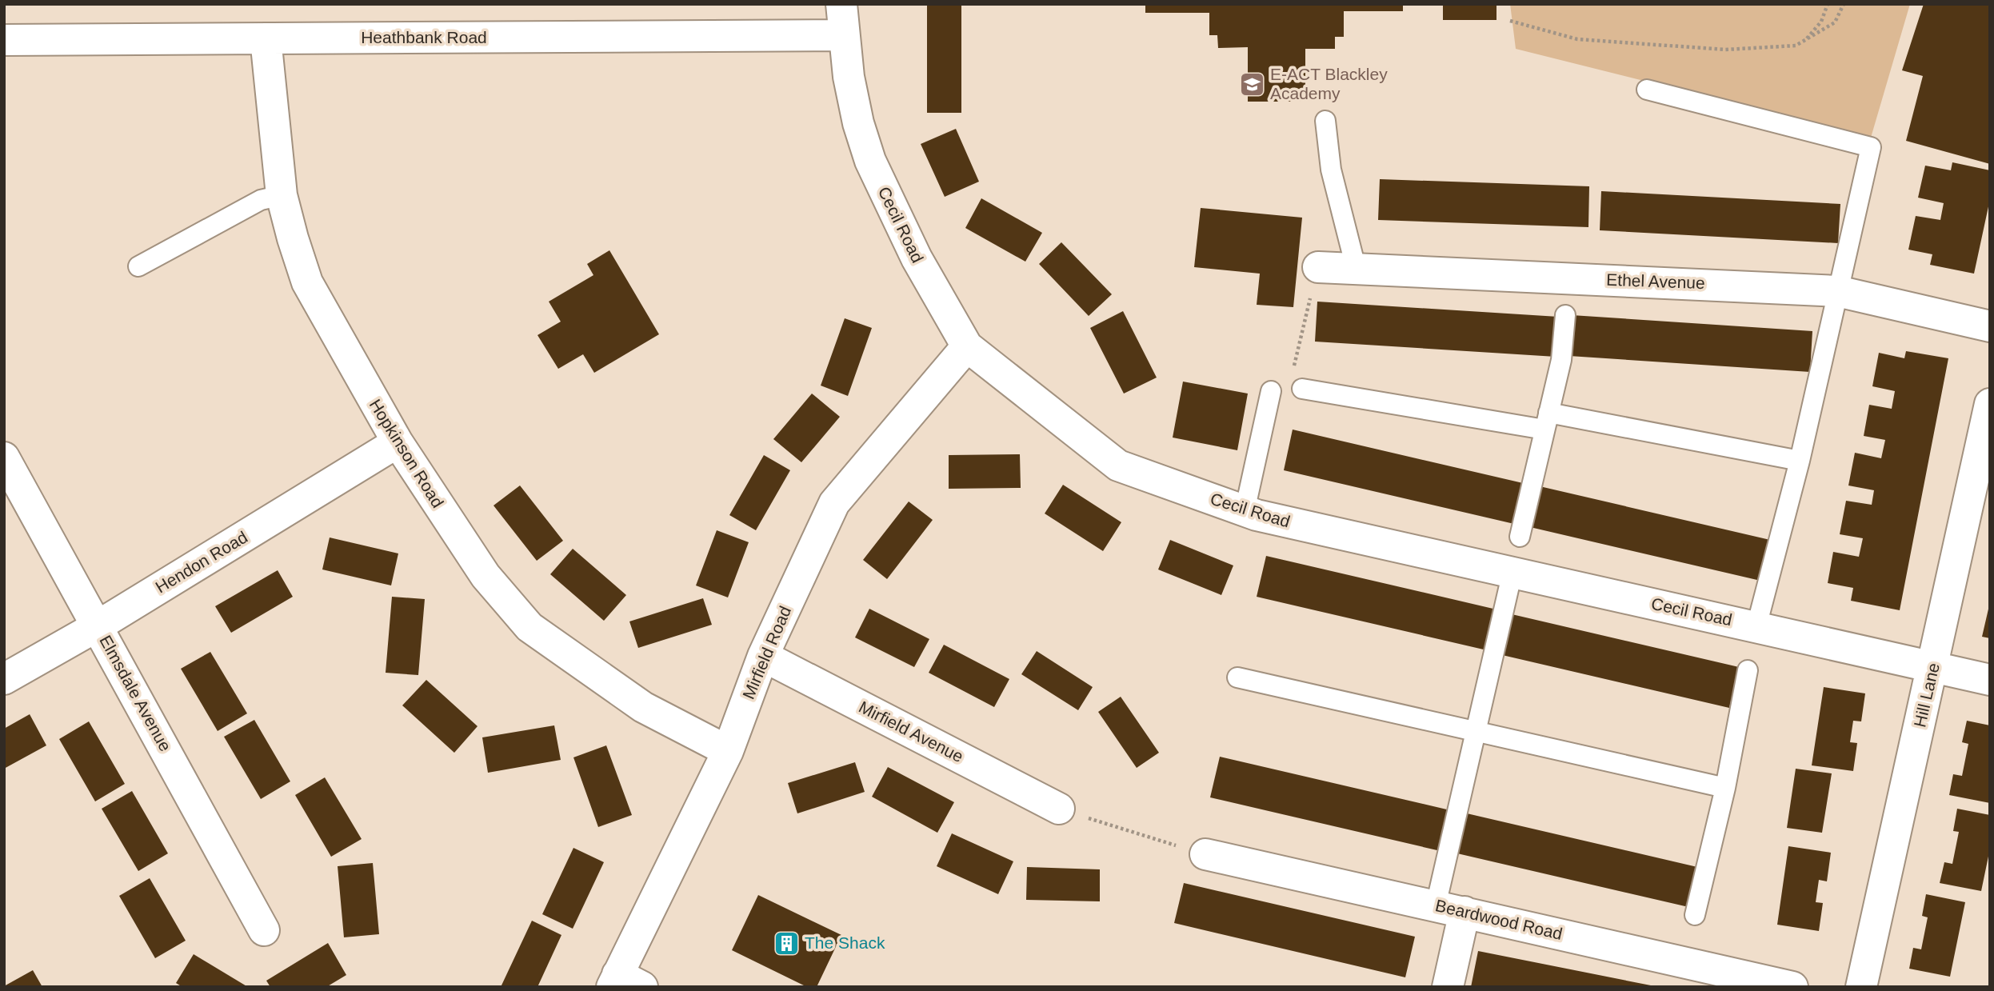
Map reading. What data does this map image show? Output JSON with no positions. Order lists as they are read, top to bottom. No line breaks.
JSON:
{"streets":{"street":["Heathbank Road","Cecil Road","Ethel Avenue","Hopkinson Road","Hendon Road","Mirfield Road","Elmsdale Avenue","Hill Lane","Mirfield Avenue","Beardwood Road"]},"crossings":[["Heathbank Road","Cecil Road"],["Heathbank Road","Hopkinson Road"],["Cecil Road","Mirfield Road"],["Cecil Road","Hill Lane"],["Hopkinson Road","Hendon Road"],["Hopkinson Road","Mirfield Road"],["Hendon Road","Elmsdale Avenue"],["Mirfield Road","Mirfield Avenue"]],"places":{"school or university":["E-ACT Blackley Academy"],"building":["The Shack"]}}
